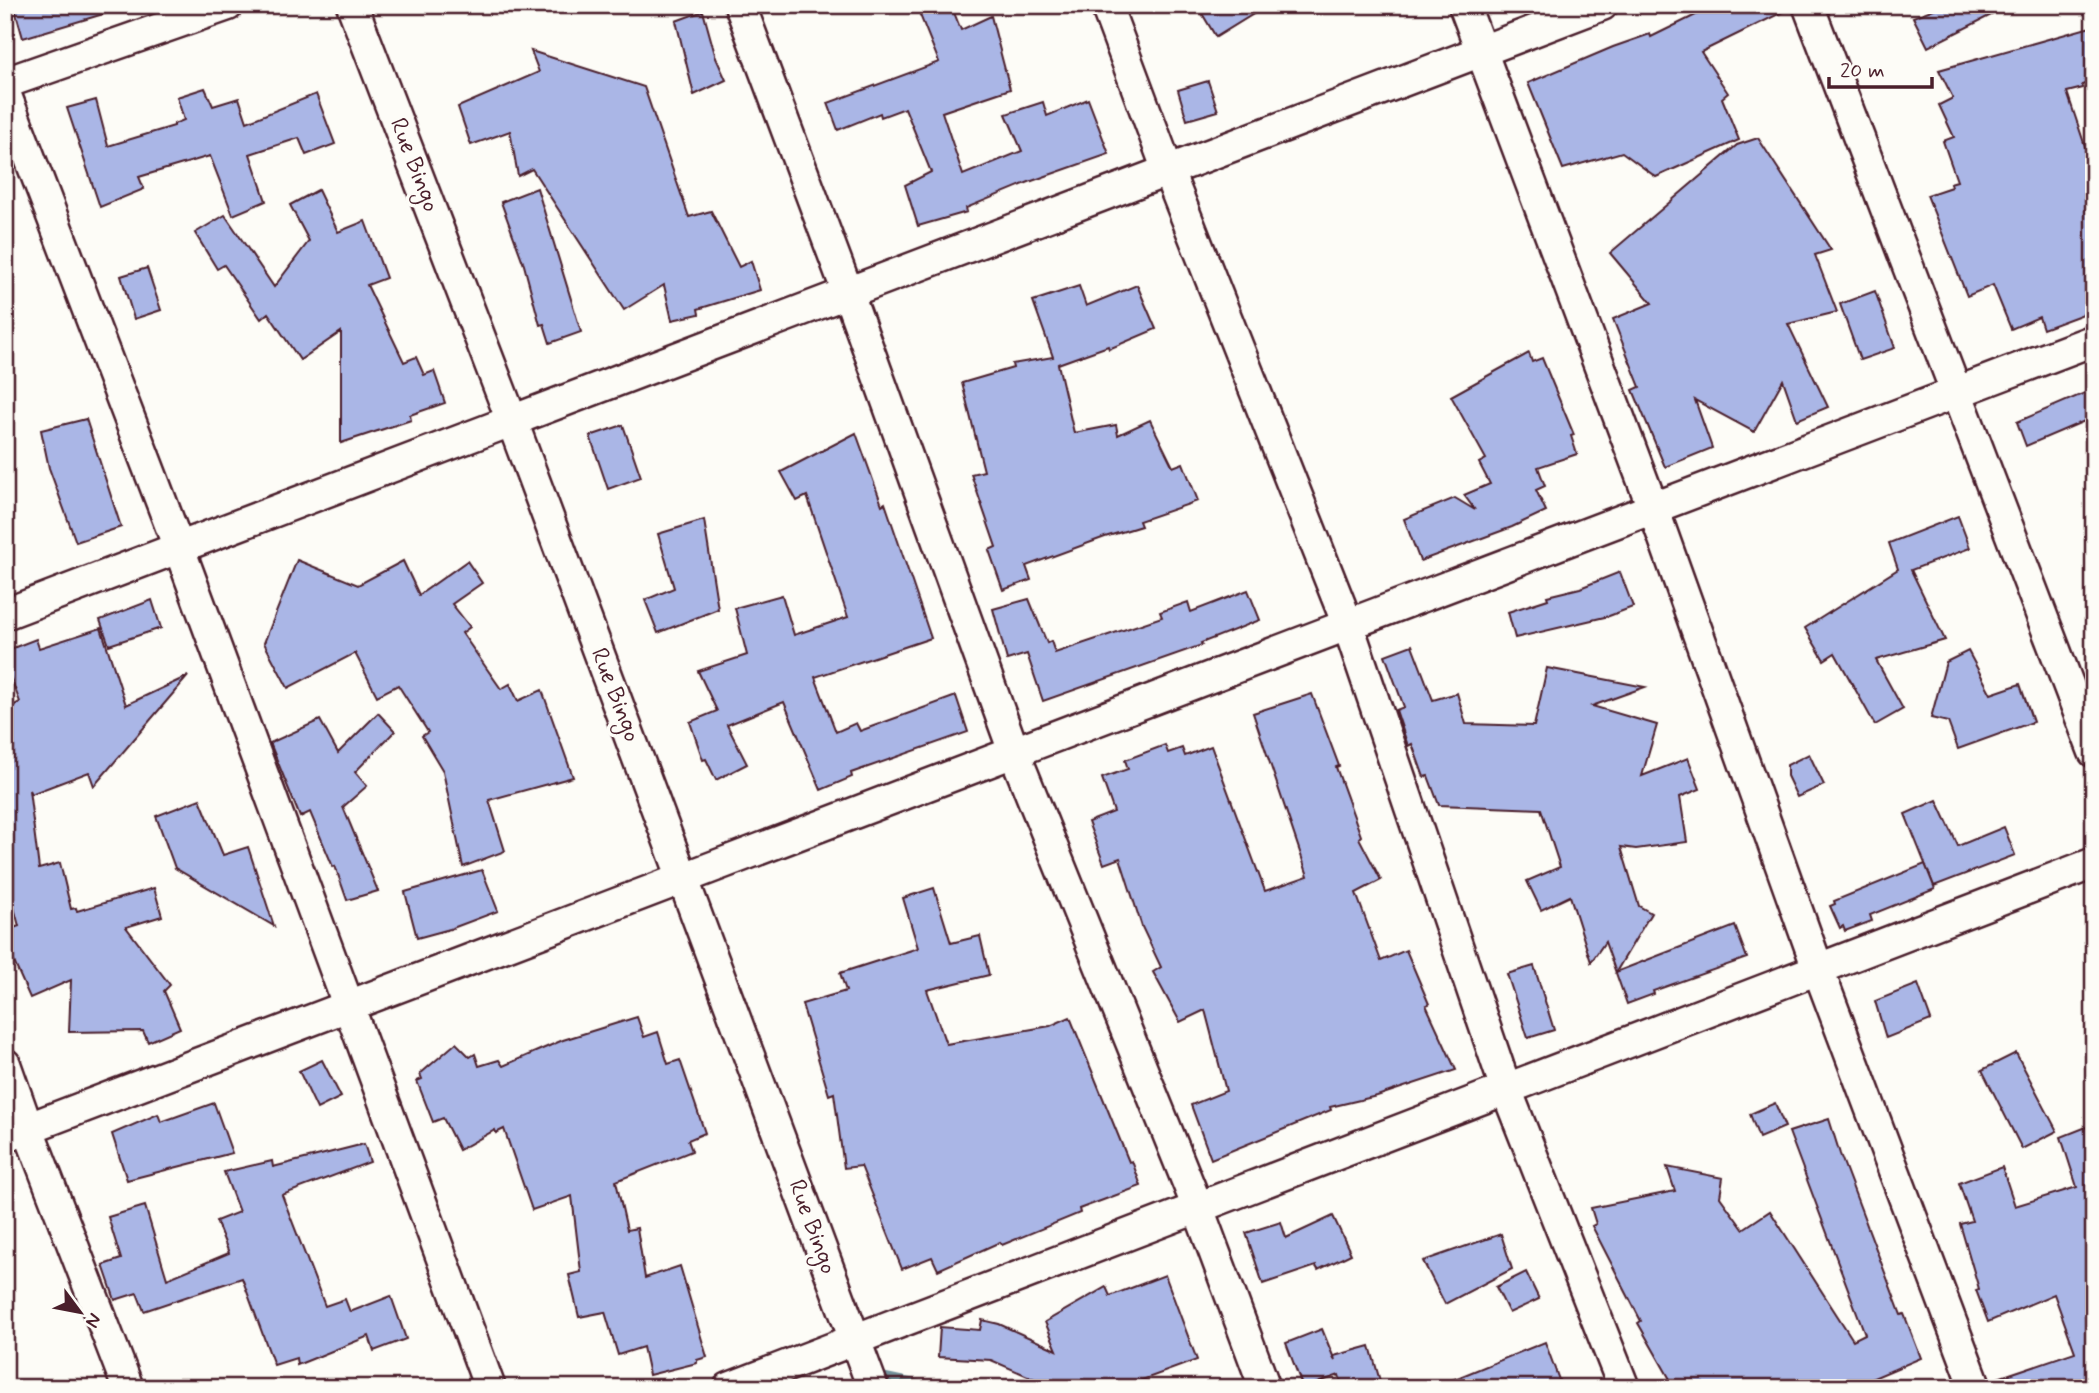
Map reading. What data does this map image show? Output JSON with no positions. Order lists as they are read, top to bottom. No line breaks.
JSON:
{"streets":{"street":["Rue Bingo"]},"scale_bar":"20 m","north":"bottom right"}
